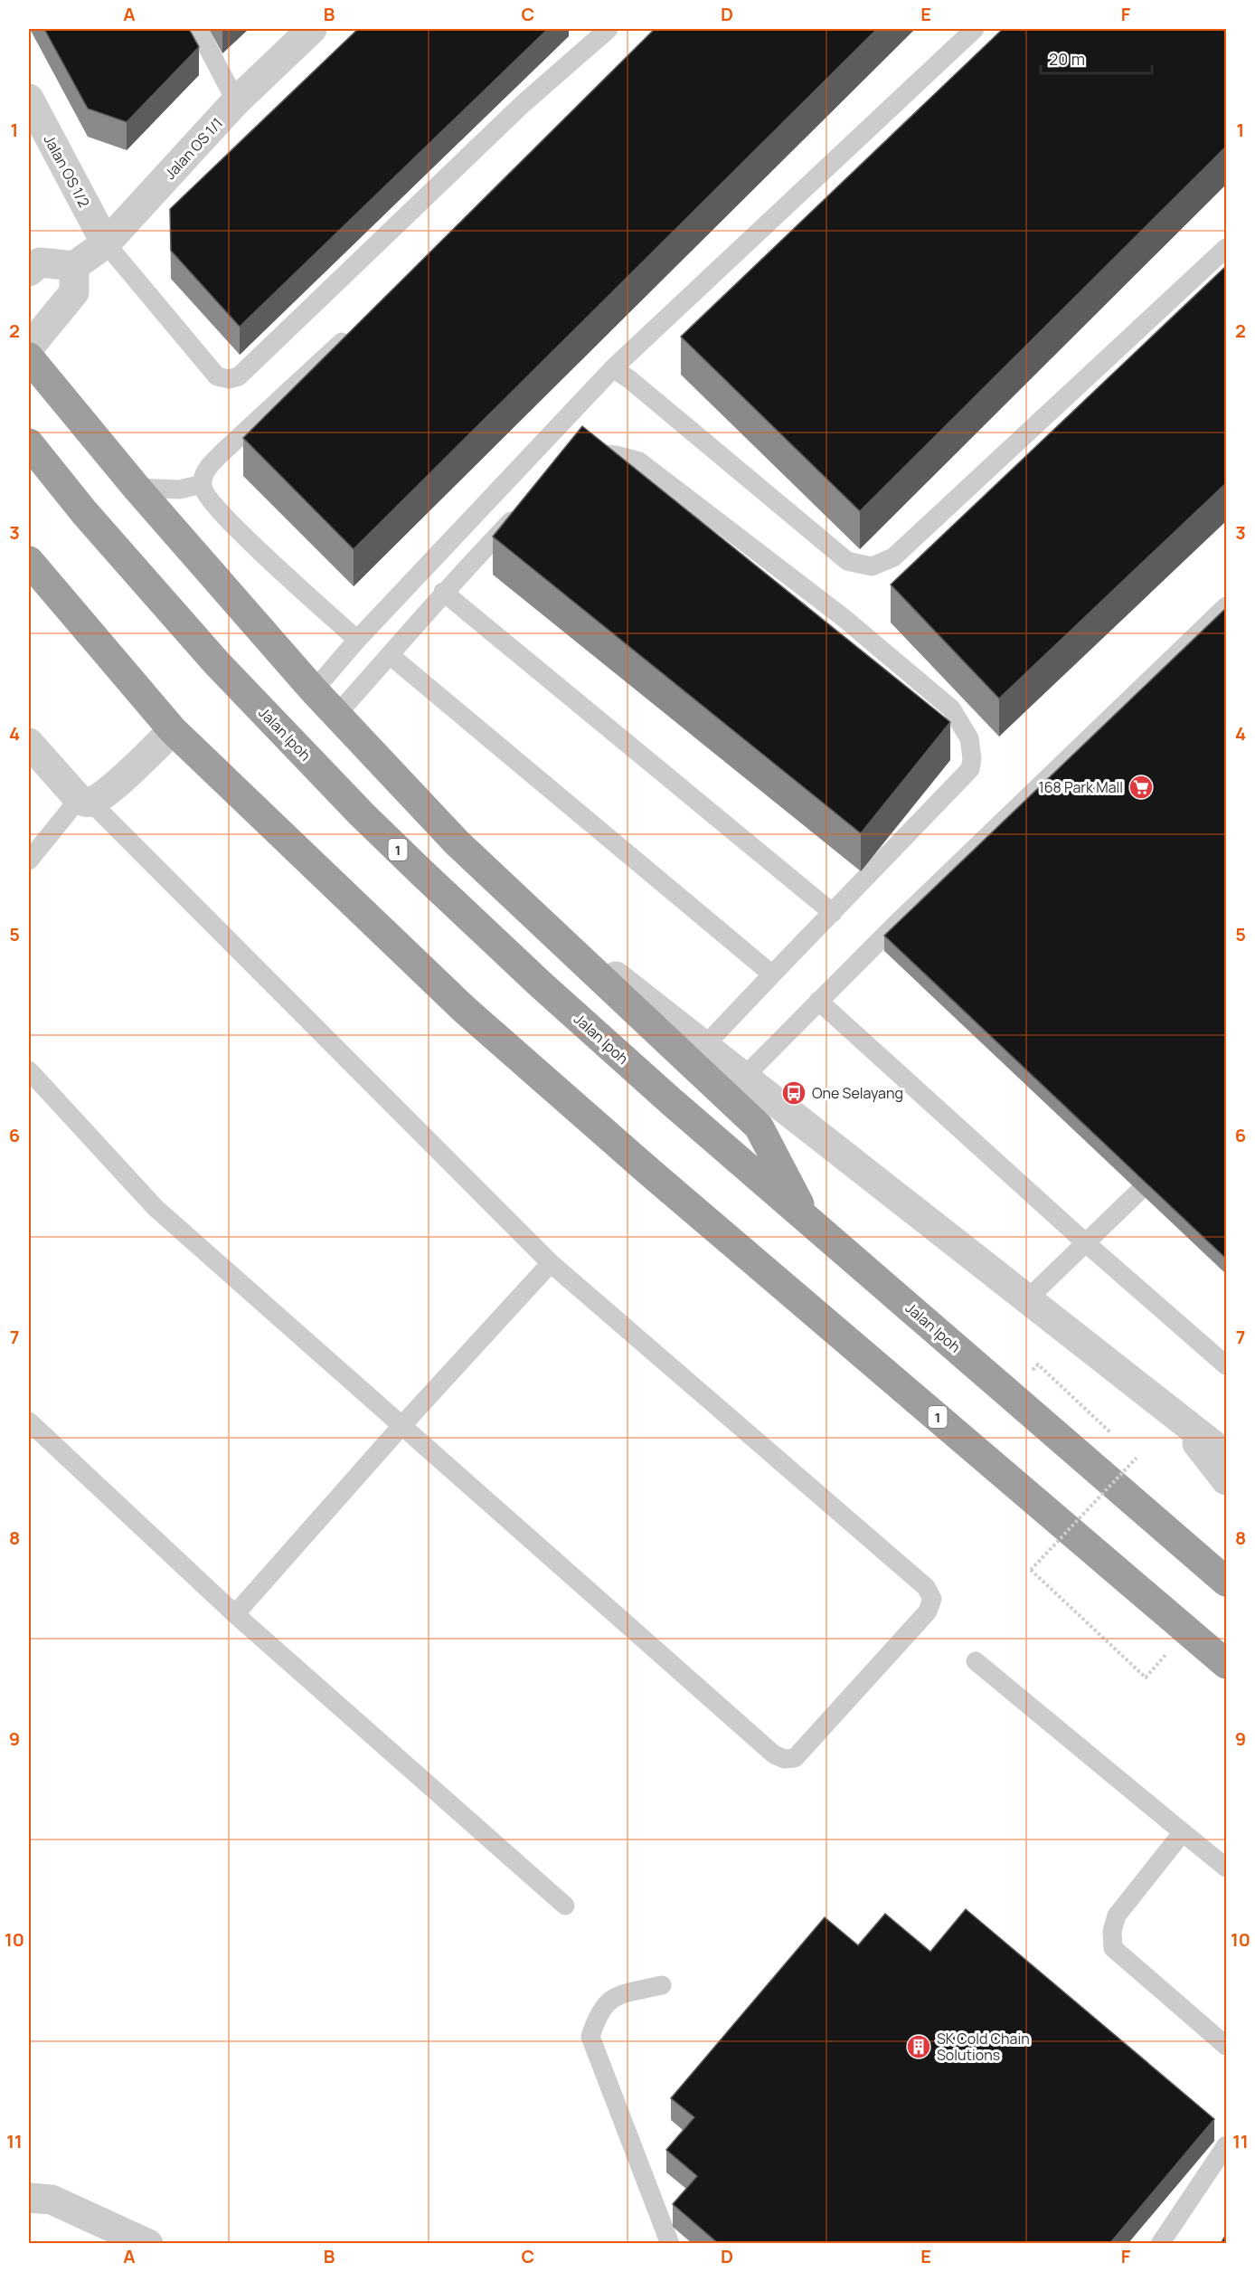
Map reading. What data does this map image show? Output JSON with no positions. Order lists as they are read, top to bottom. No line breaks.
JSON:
{"streets":{"highway":["Jalan Ipoh","1"],"street":["Jalan OS 1/1","Jalan OS 1/2"]},"crossings":[["Jalan OS 1/1","Jalan OS 1/2"]],"places":{"supermarket":["168 Park Mall"],"bus stop":["One Selayang"],"building":["SK Cold Chain Solutions"]},"scale_bar":"20 m","grid":{"columns":["A","B","C","D","E","F"],"rows":["1","2","3","4","5","6","7","8","9","10","11"]}}
